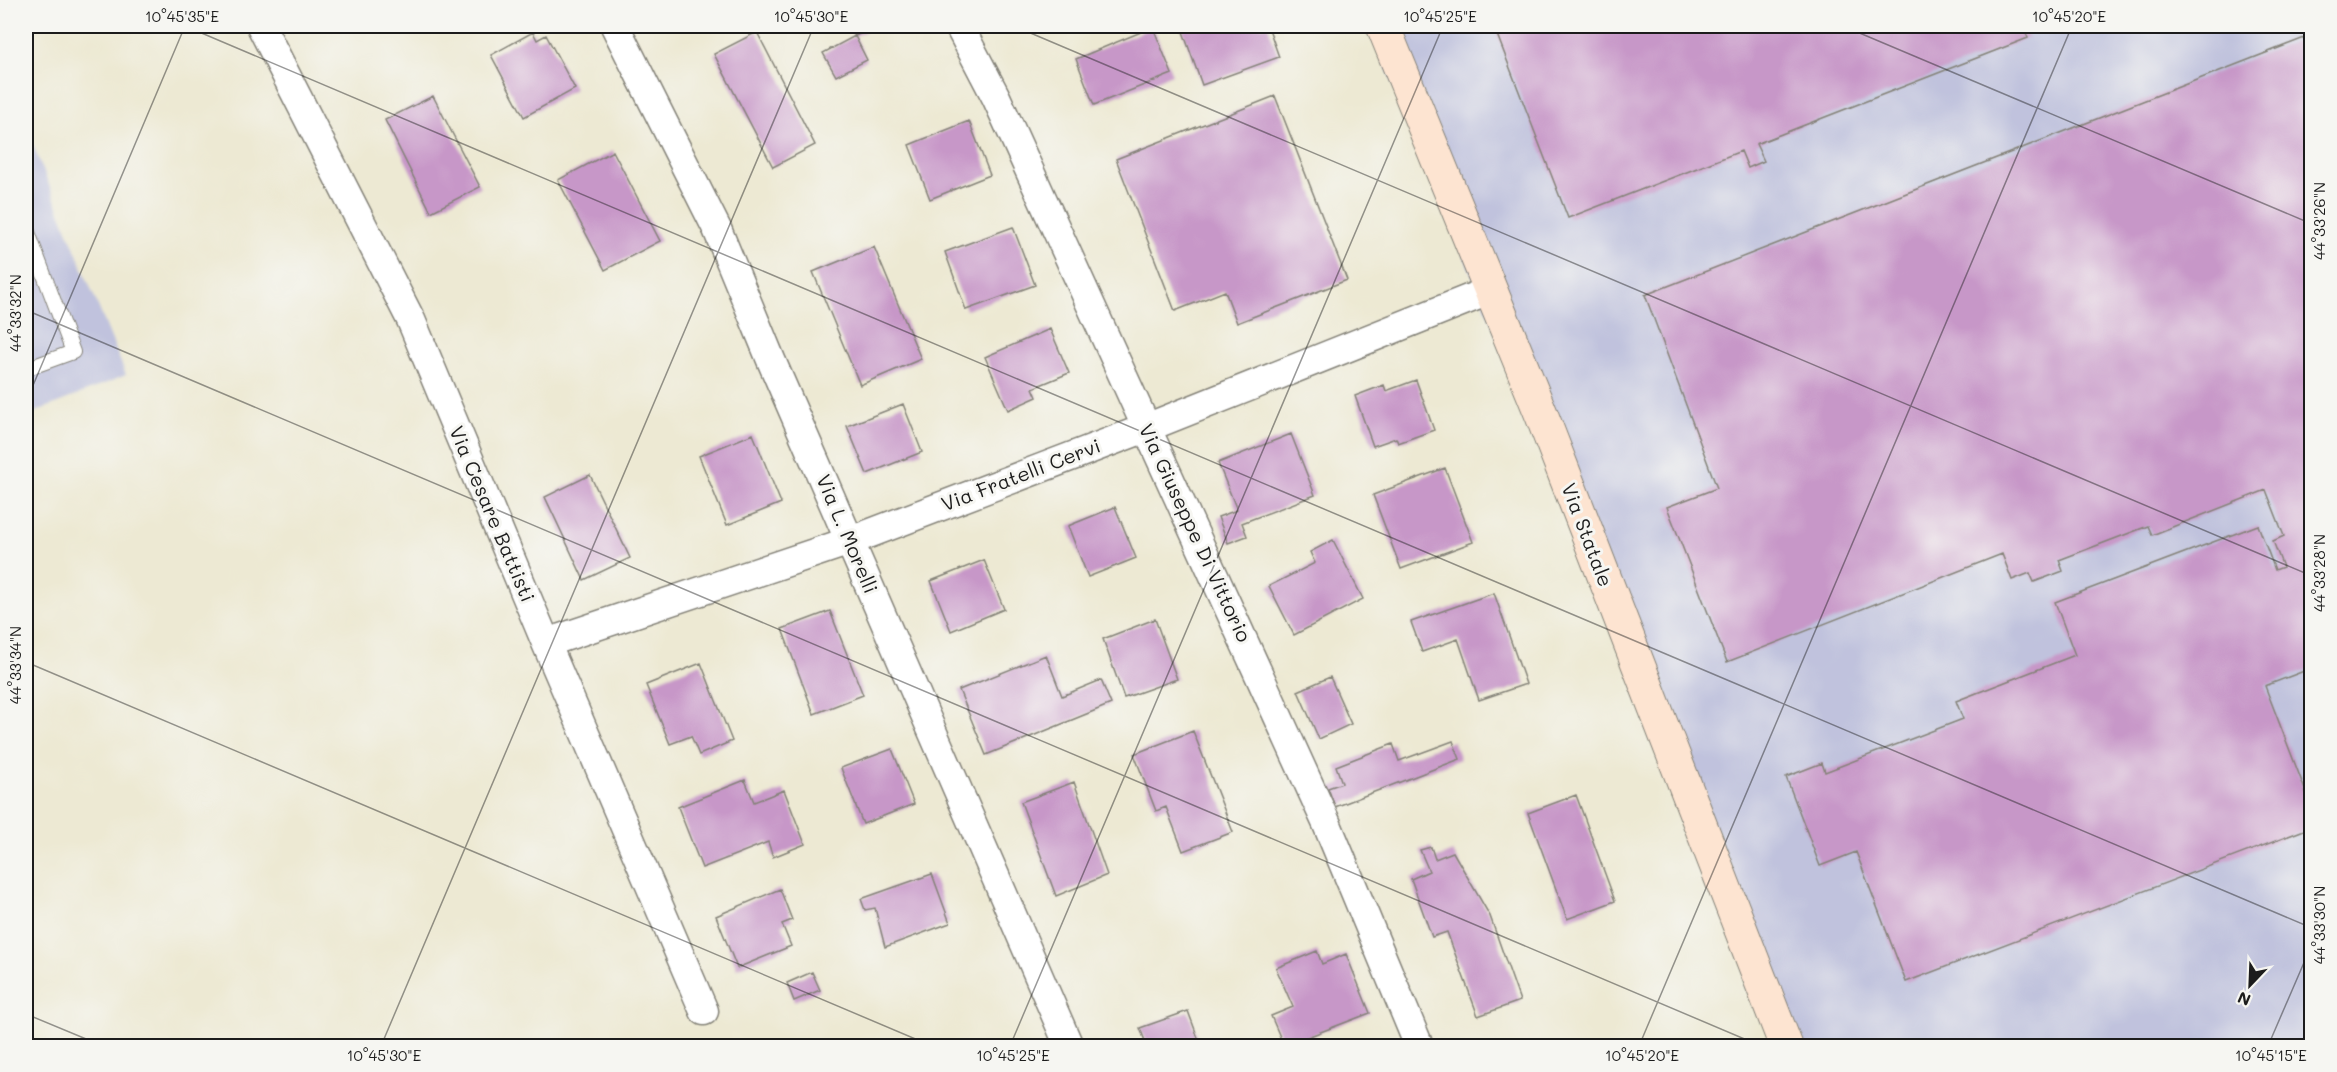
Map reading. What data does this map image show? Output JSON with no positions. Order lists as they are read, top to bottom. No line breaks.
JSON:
{"streets":{"main road":["Via Statale"],"street":["Via Fratelli Cervi","Via Cesare Battisti","Via Giuseppe Di Vittorio","Via L. Morelli"]},"crossings":[["Via Fratelli Cervi","Via Cesare Battisti"],["Via Fratelli Cervi","Via Giuseppe Di Vittorio"],["Via Fratelli Cervi","Via L. Morelli"],["Via Fratelli Cervi","Via Statale"]],"north":"bottom left","coordinates":["10°45'35\"E","10°45'30\"E","10°45'25\"E","10°45'20\"E","44°33'26\"N","44°33'32\"N","44°33'28\"N","44°33'34\"N","44°33'30\"N","10°45'15\"E"]}
